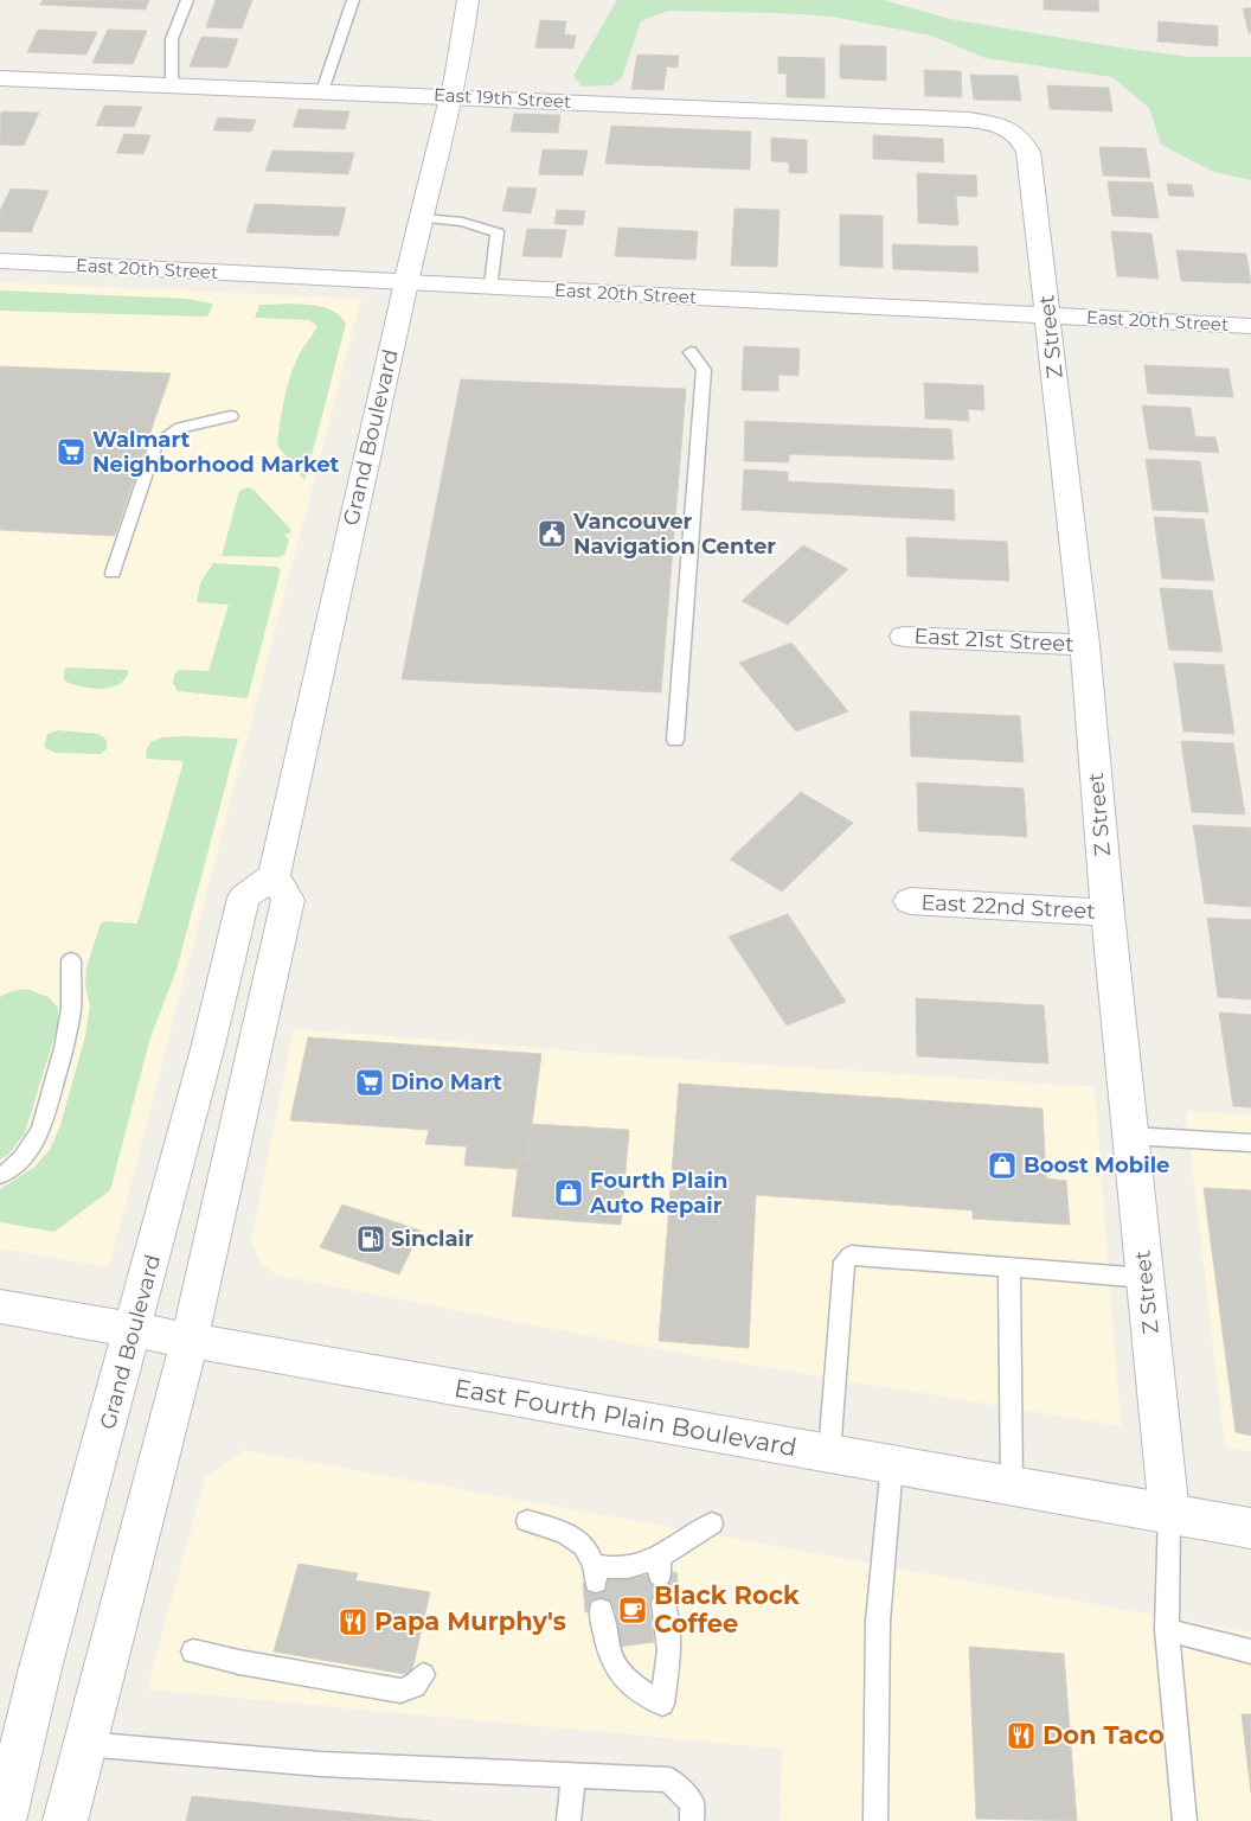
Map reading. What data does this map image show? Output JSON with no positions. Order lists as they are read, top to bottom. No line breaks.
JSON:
{"streets":{"street":["East 19th Street","East 20th Street","Z Street","Grand Boulevard","East 21st Street","East 22nd Street","East Fourth Plain Boulevard"]},"crossings":[["East 19th Street","Z Street"],["East 19th Street","Grand Boulevard"],["East 20th Street","Z Street"],["East 20th Street","Grand Boulevard"],["Z Street","East 21st Street"],["Z Street","East 22nd Street"],["Z Street","East Fourth Plain Boulevard"],["Grand Boulevard","East Fourth Plain Boulevard"]],"places":{"supermarket":["Walmart Neighborhood Market","Dino Mart"],"public building":["Vancouver Navigation Center"],"shop":["Boost Mobile","Fourth Plain Auto Repair"],"fuel station":["Sinclair"],"cafe":["Black Rock Coffee"],"restaurant":["Papa Murphy's","Don Taco"]}}
